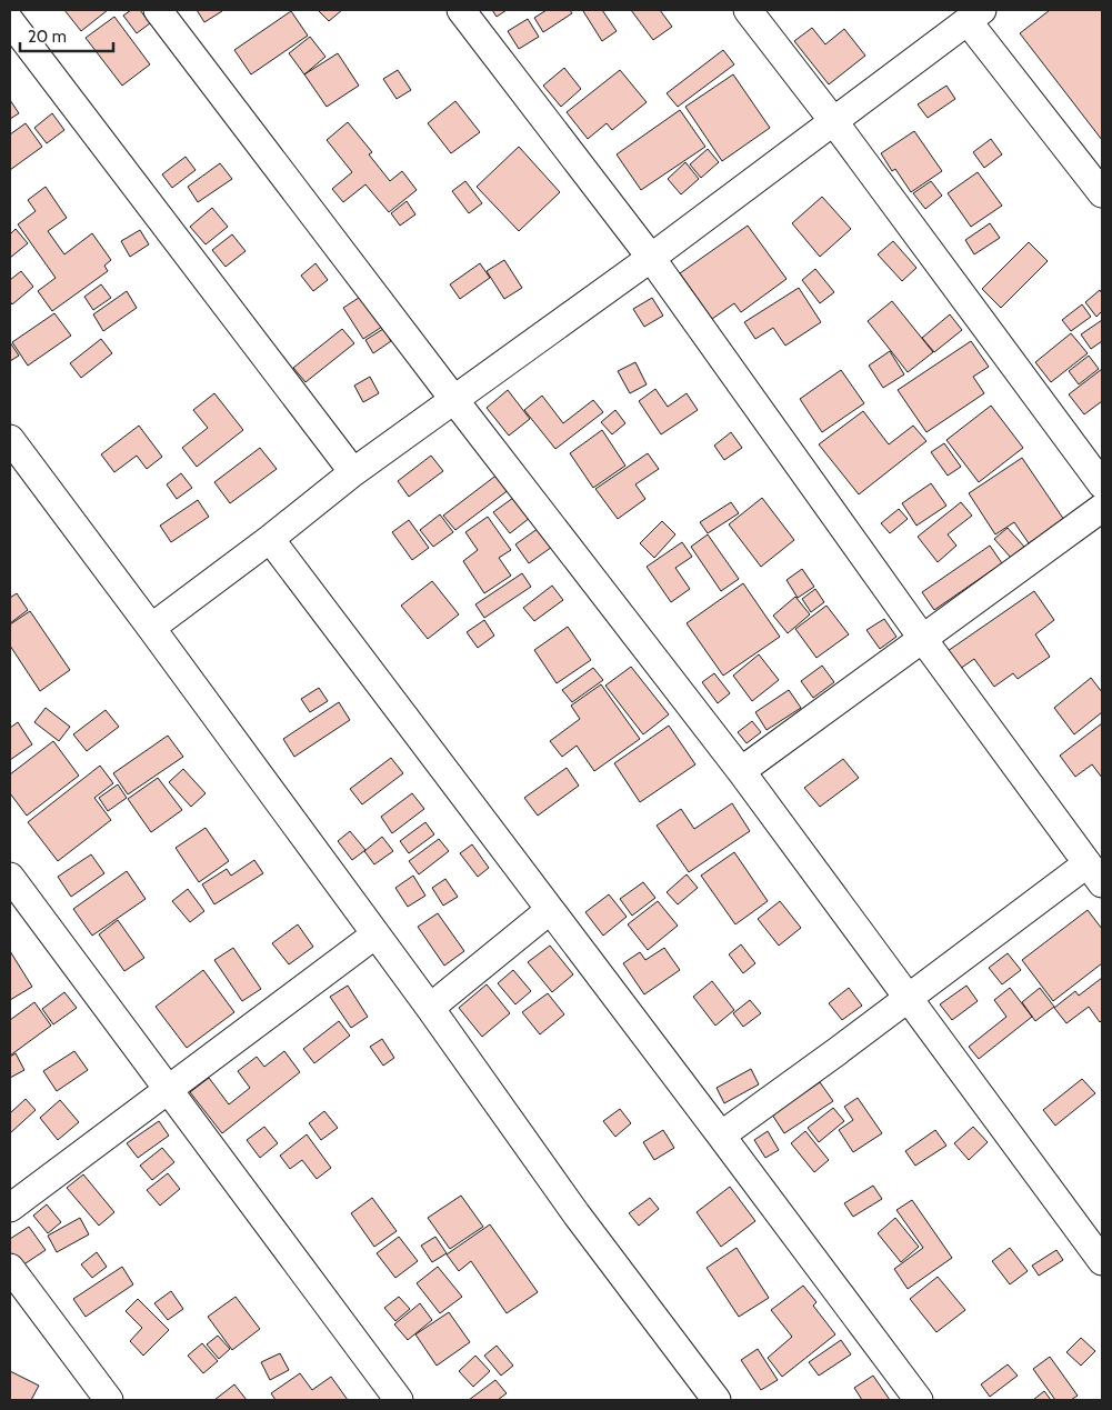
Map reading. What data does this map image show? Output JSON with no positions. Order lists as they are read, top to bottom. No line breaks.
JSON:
{"scale_bar":"20 m"}
